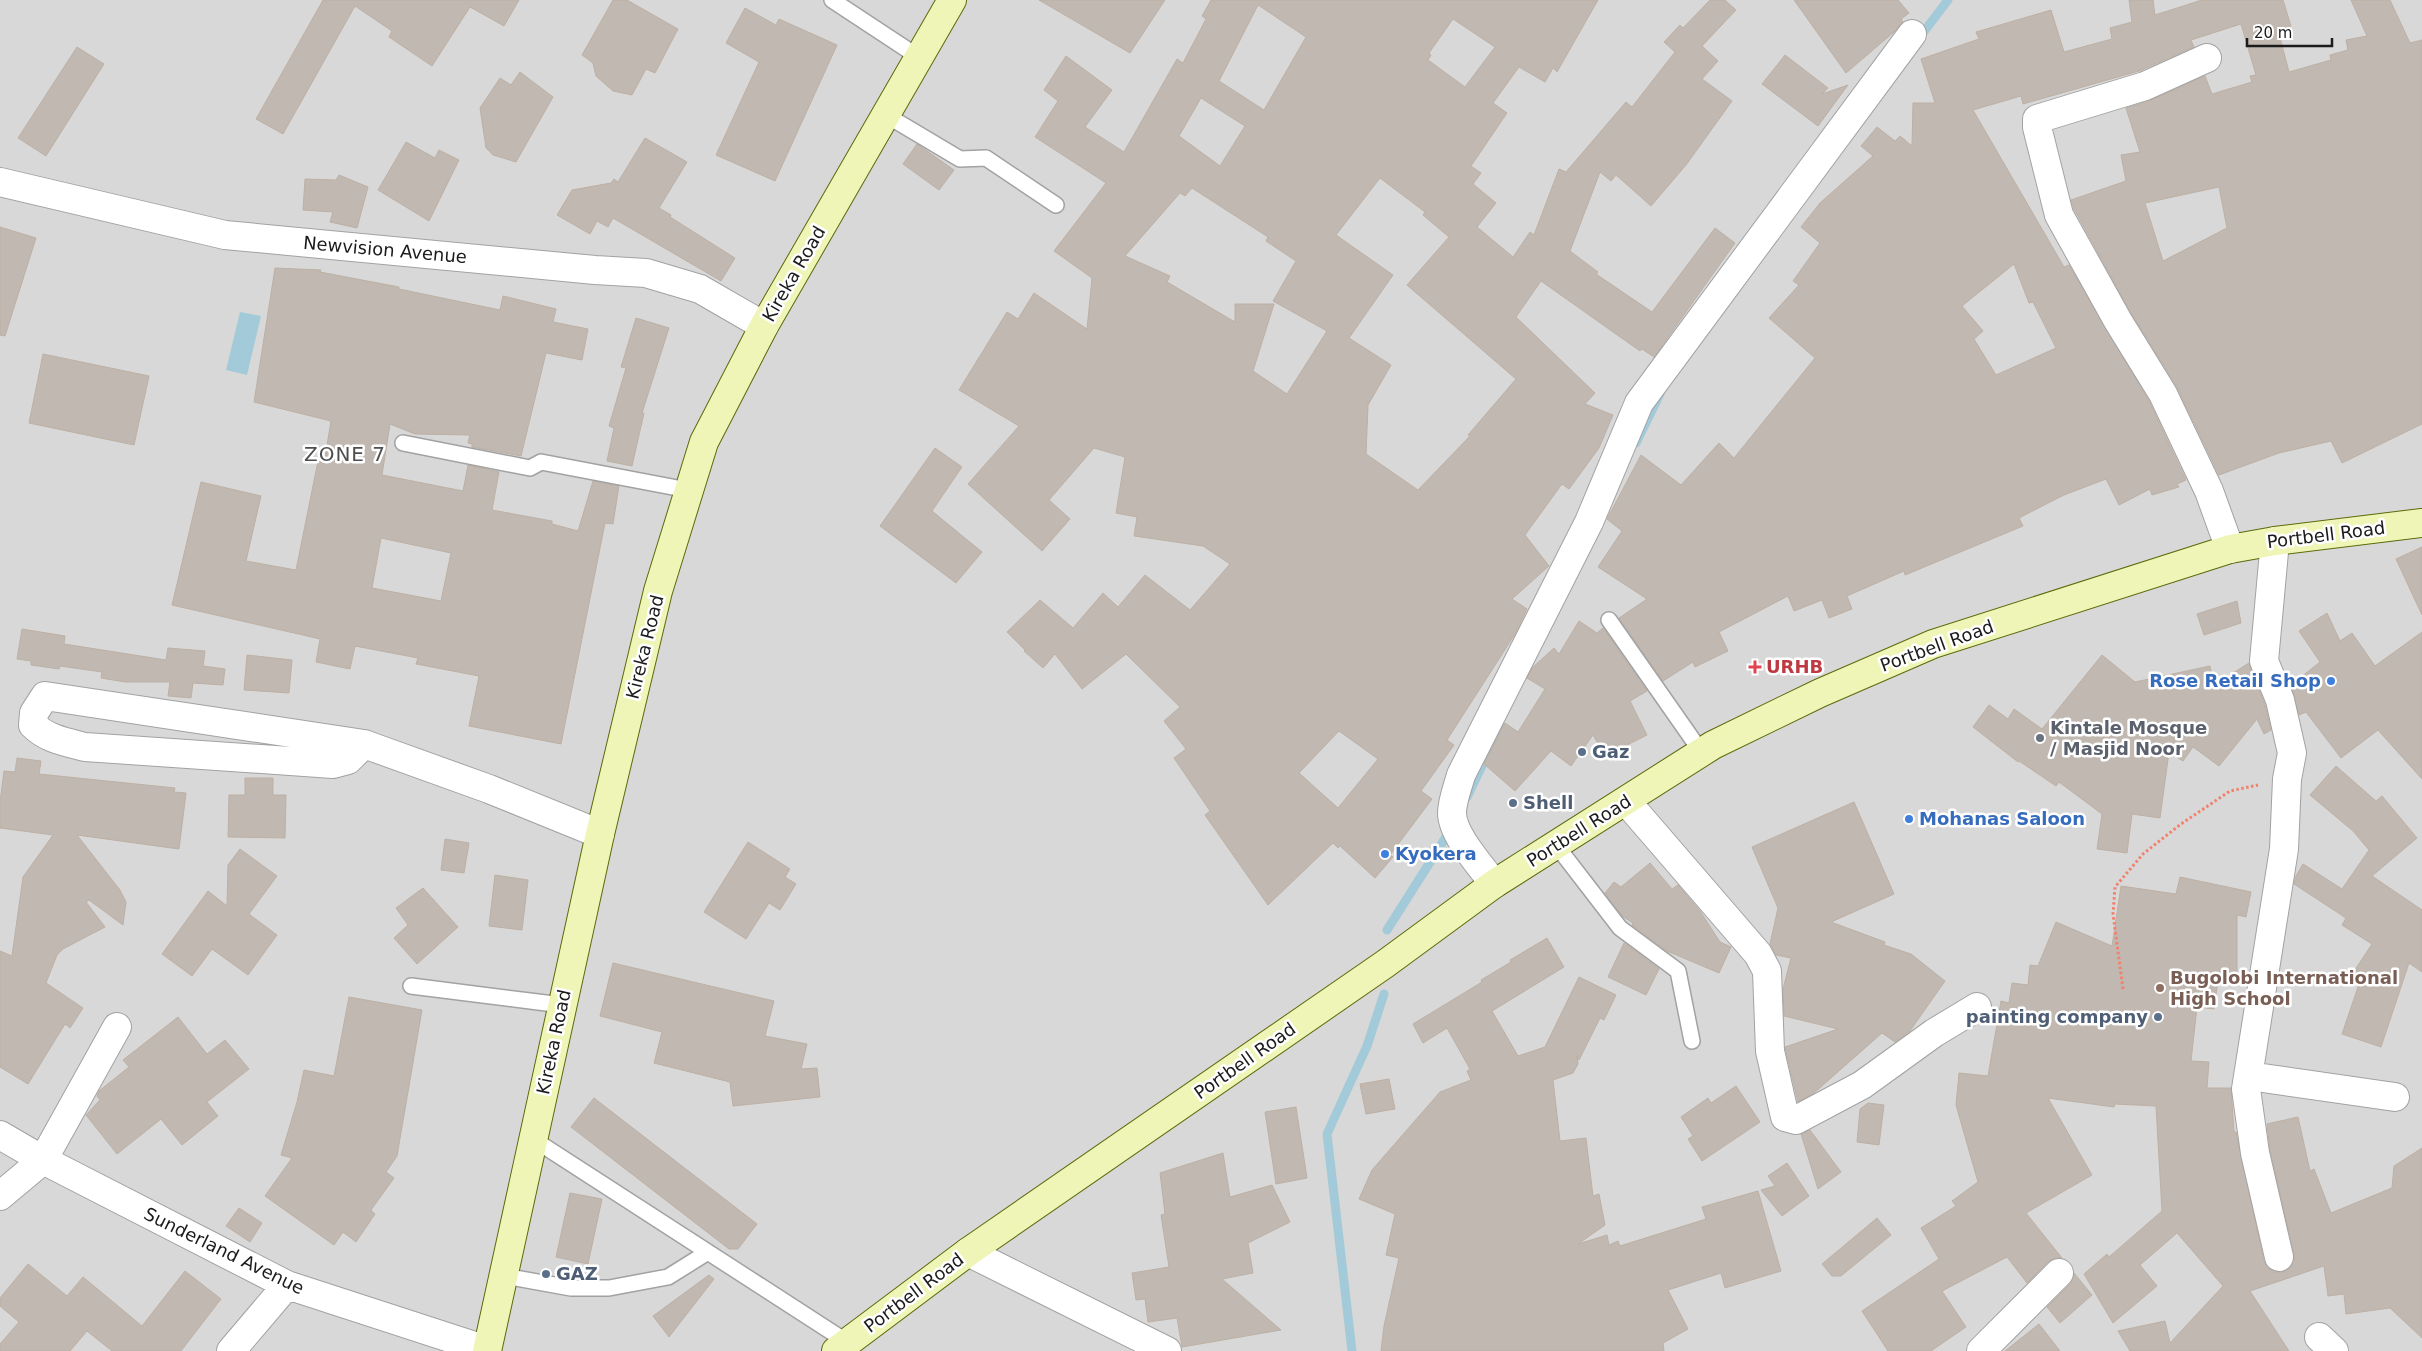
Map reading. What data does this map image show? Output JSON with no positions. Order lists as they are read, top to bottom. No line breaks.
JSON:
{"streets":{"main road":["Kireka Road","Portbell Road"],"street":["Newvision Avenue","Sunderland Avenue"]},"crossings":[["Newvision Avenue","Kireka Road"],["Kireka Road","Sunderland Avenue"]],"districts":["ZONE 7"],"places":{"health":["URHB"],"other":["Rose Retail Shop","Kintale Mosque / Masjid Noor","Gaz","Shell","Mohanas Saloon","Kyokera","Bugolobi International High School","painting company","GAZ"]},"scale_bar":"20 m"}
